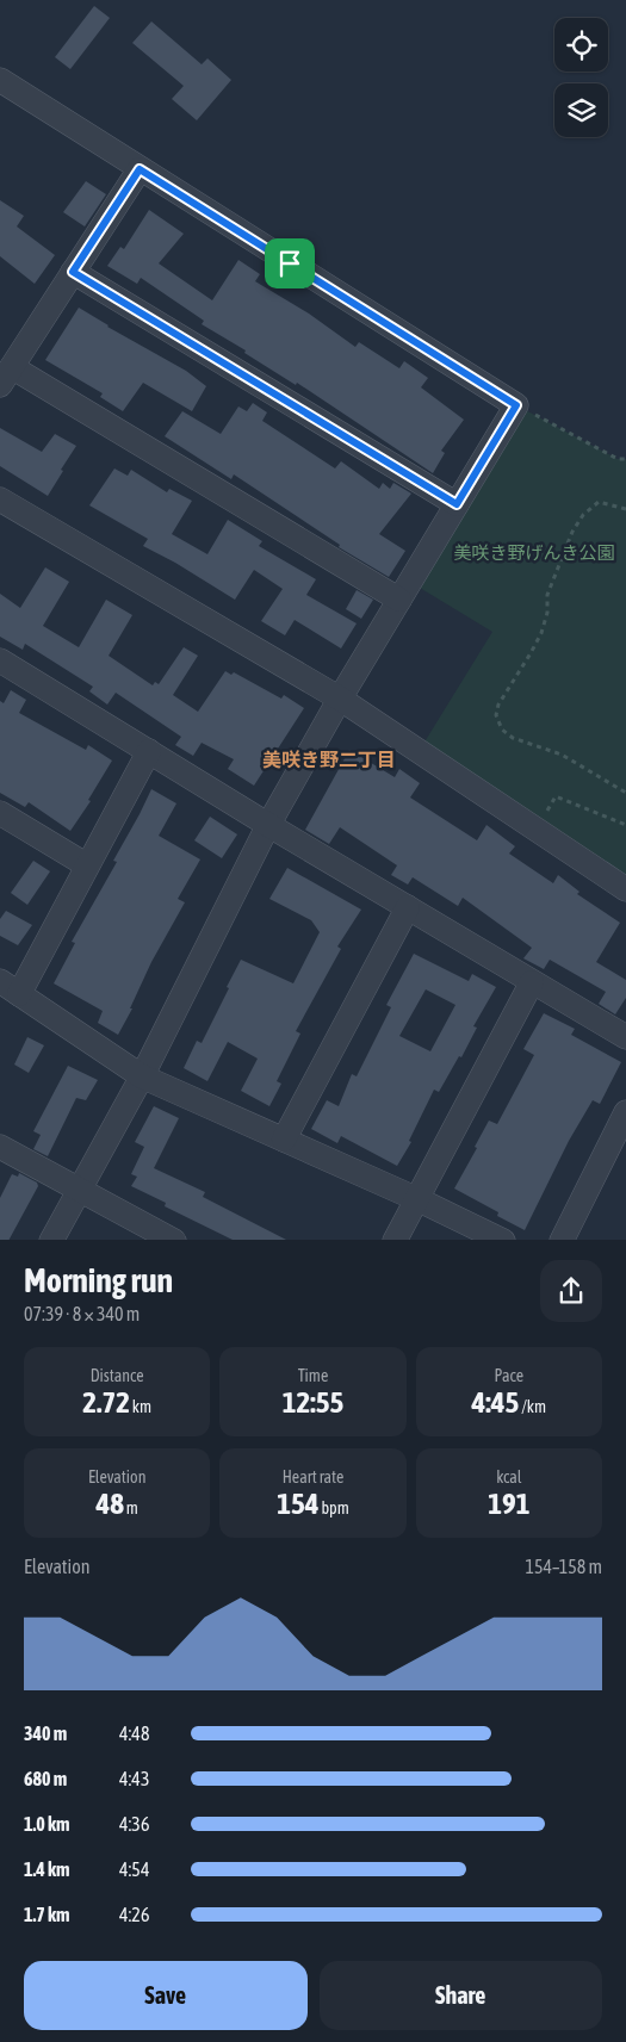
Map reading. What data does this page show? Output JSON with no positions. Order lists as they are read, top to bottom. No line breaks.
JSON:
{"districts":["美咲き野二丁目"],"parks":["美咲き野げんき公園"],"page":{"heading":["Morning run","07:39 · 8 × 340 m"],"stats":[["Distance","2.72 km"],["Time","12:55"],["Pace","4:45 /km"],["Elevation","48 m"],["Heart rate","154 bpm"],["kcal","191"]],"chart":["Elevation","154–158 m"],"list":[{"name":"340 m","note":"4:48"},{"name":"680 m","note":"4:43"},{"name":"1.0 km","note":"4:36"},{"name":"1.4 km","note":"4:54"},{"name":"1.7 km","note":"4:26"}],"buttons":["Save","Share"]}}
